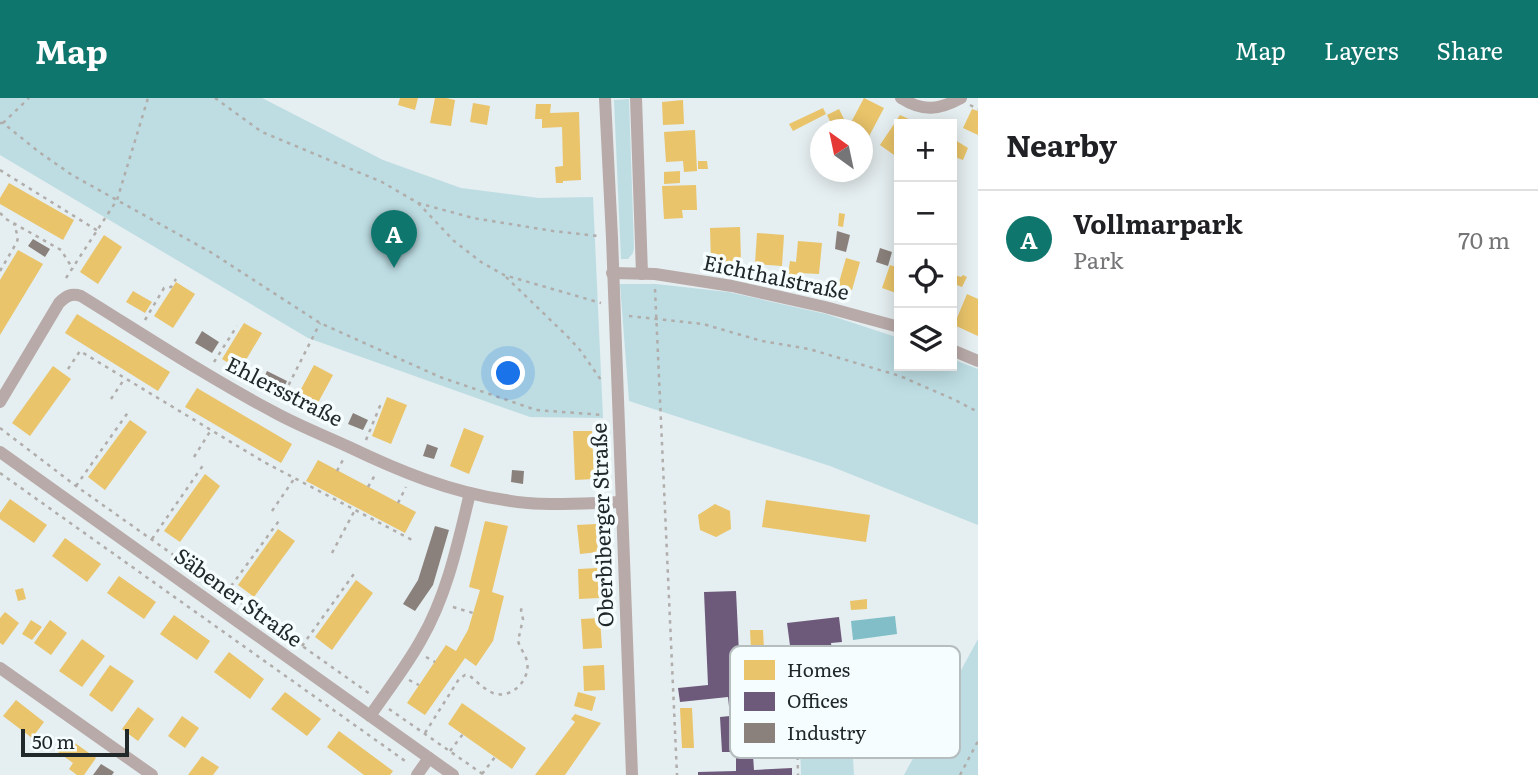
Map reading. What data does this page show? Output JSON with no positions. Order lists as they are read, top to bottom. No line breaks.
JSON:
{"streets":{"street":["Eichthalstraße","Ehlersstraße","Oberbiberger Straße","Säbener Straße"]},"crossings":[["Ehlersstraße","Oberbiberger Straße"]],"legend":["Homes","Offices","Industry"],"scale_bar":"50 m","north":"top left","page":{"header":"Map","nav":["Map","Layers","Share"],"heading":"Nearby","map_buttons":["+","−"],"list":[{"mark":"A","name":"Vollmarpark","note":"Park","value":"70 m"}],"pins":"A","scale":"50 m"}}
